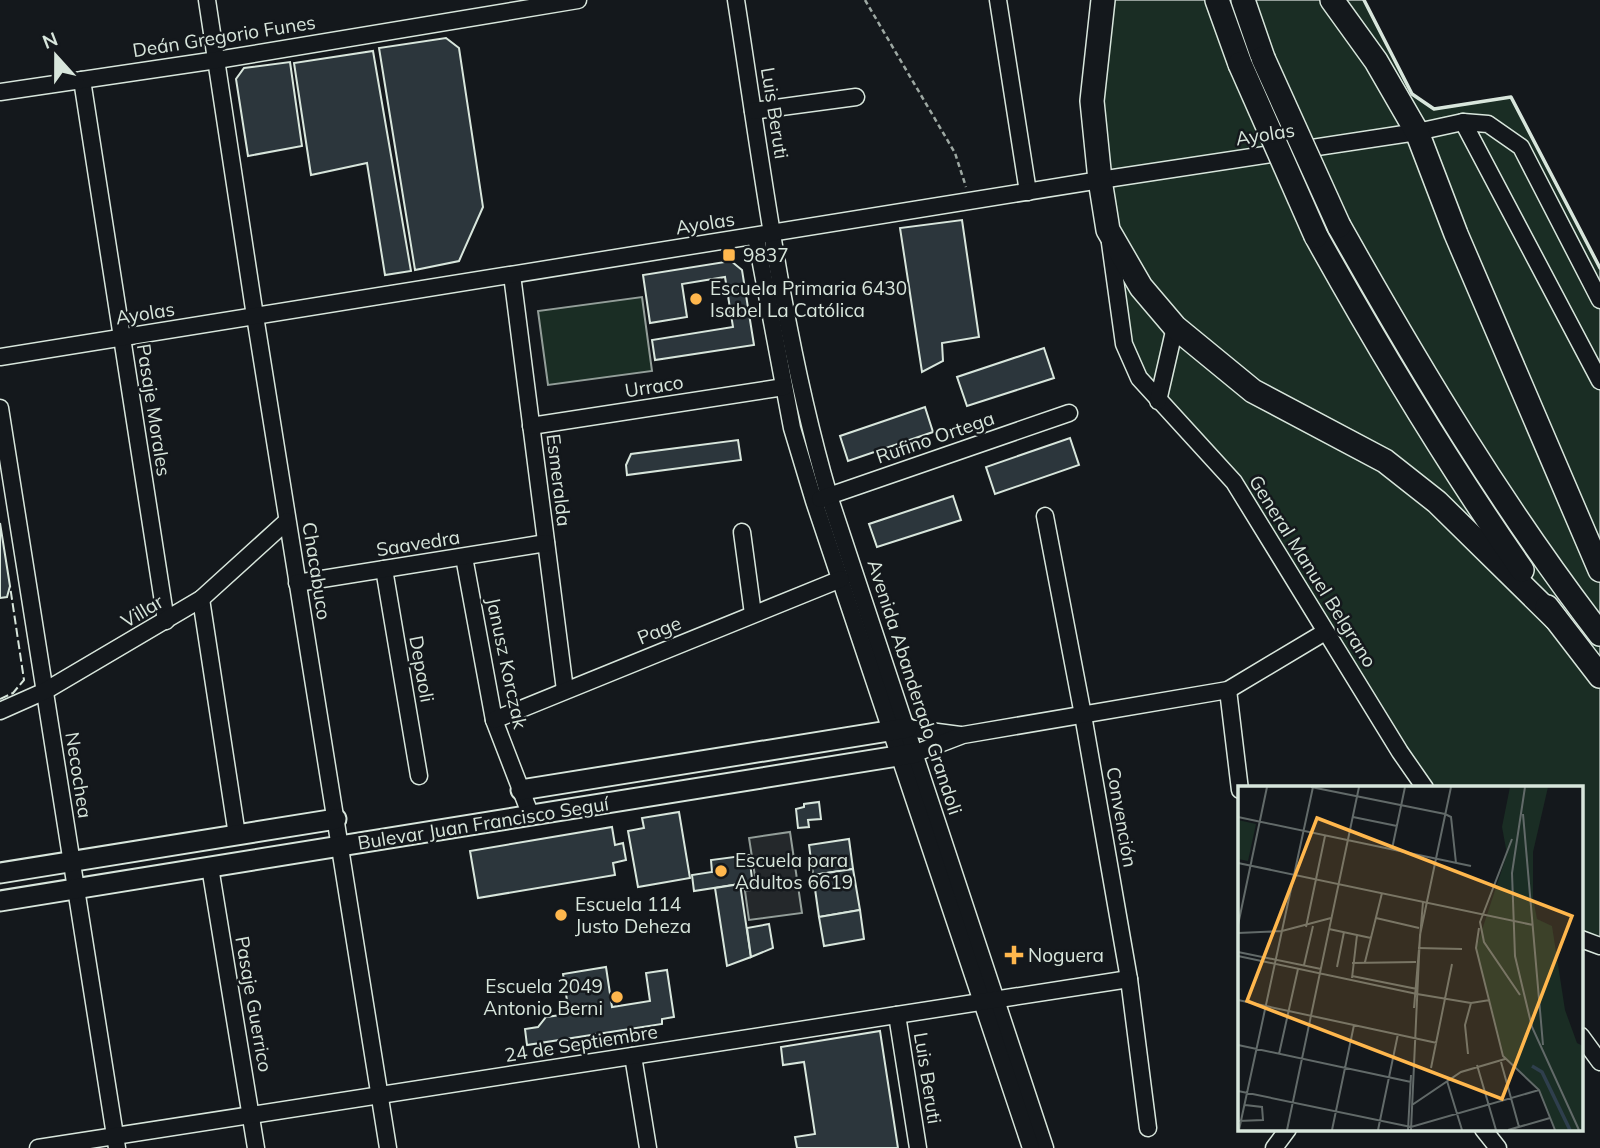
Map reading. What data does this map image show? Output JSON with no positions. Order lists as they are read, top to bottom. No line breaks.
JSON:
{"streets":{"main road":["Bulevar Juan Francisco Seguí"],"street":["Deán Gregorio Funes","Luis Beruti","Ayolas","Urraco","Pasaje Morales","Rufino Ortega","Esmeralda","Saavedra","Chacabuco","General Manuel Belgrano","Villar","Page","Janusz Korczak","Depaoli","Avenida Abanderado Grandoli","Necochea","Convención","Pasaje Guerrico","24 de Septiembre"]},"crossings":[["Deán Gregorio Funes","Pasaje Morales"],["Deán Gregorio Funes","Chacabuco"],["Luis Beruti","Ayolas"],["Luis Beruti","Avenida Abanderado Grandoli"],["Luis Beruti","24 de Septiembre"],["Ayolas","Pasaje Morales"],["Ayolas","Esmeralda"],["Ayolas","Chacabuco"],["Ayolas","Avenida Abanderado Grandoli"],["Urraco","Esmeralda"],["Urraco","Avenida Abanderado Grandoli"],["Pasaje Morales","Villar"],["Rufino Ortega","Avenida Abanderado Grandoli"],["Esmeralda","Saavedra"],["Esmeralda","Page"],["Saavedra","Chacabuco"],["Saavedra","Janusz Korczak"],["Saavedra","Depaoli"],["Chacabuco","Villar"],["Chacabuco","Bulevar Juan Francisco Seguí"],["Chacabuco","24 de Septiembre"],["General Manuel Belgrano","Bulevar Juan Francisco Seguí"],["Villar","Necochea"],["Page","Janusz Korczak"],["Page","Avenida Abanderado Grandoli"],["Janusz Korczak","Bulevar Juan Francisco Seguí"],["Avenida Abanderado Grandoli","Bulevar Juan Francisco Seguí"],["Avenida Abanderado Grandoli","24 de Septiembre"],["Necochea","Bulevar Juan Francisco Seguí"],["Necochea","24 de Septiembre"],["Convención","Bulevar Juan Francisco Seguí"],["Convención","24 de Septiembre"],["Bulevar Juan Francisco Seguí","Pasaje Guerrico"],["Pasaje Guerrico","24 de Septiembre"]],"places":{"transit":["9837"],"other":["Escuela Primaria 6430 Isabel La Católica","Escuela para Adultos 6619","Escuela 114 Justo Deheza","Escuela 2049 Antonio Berni"],"health":["Noguera"]},"north":"top"}
